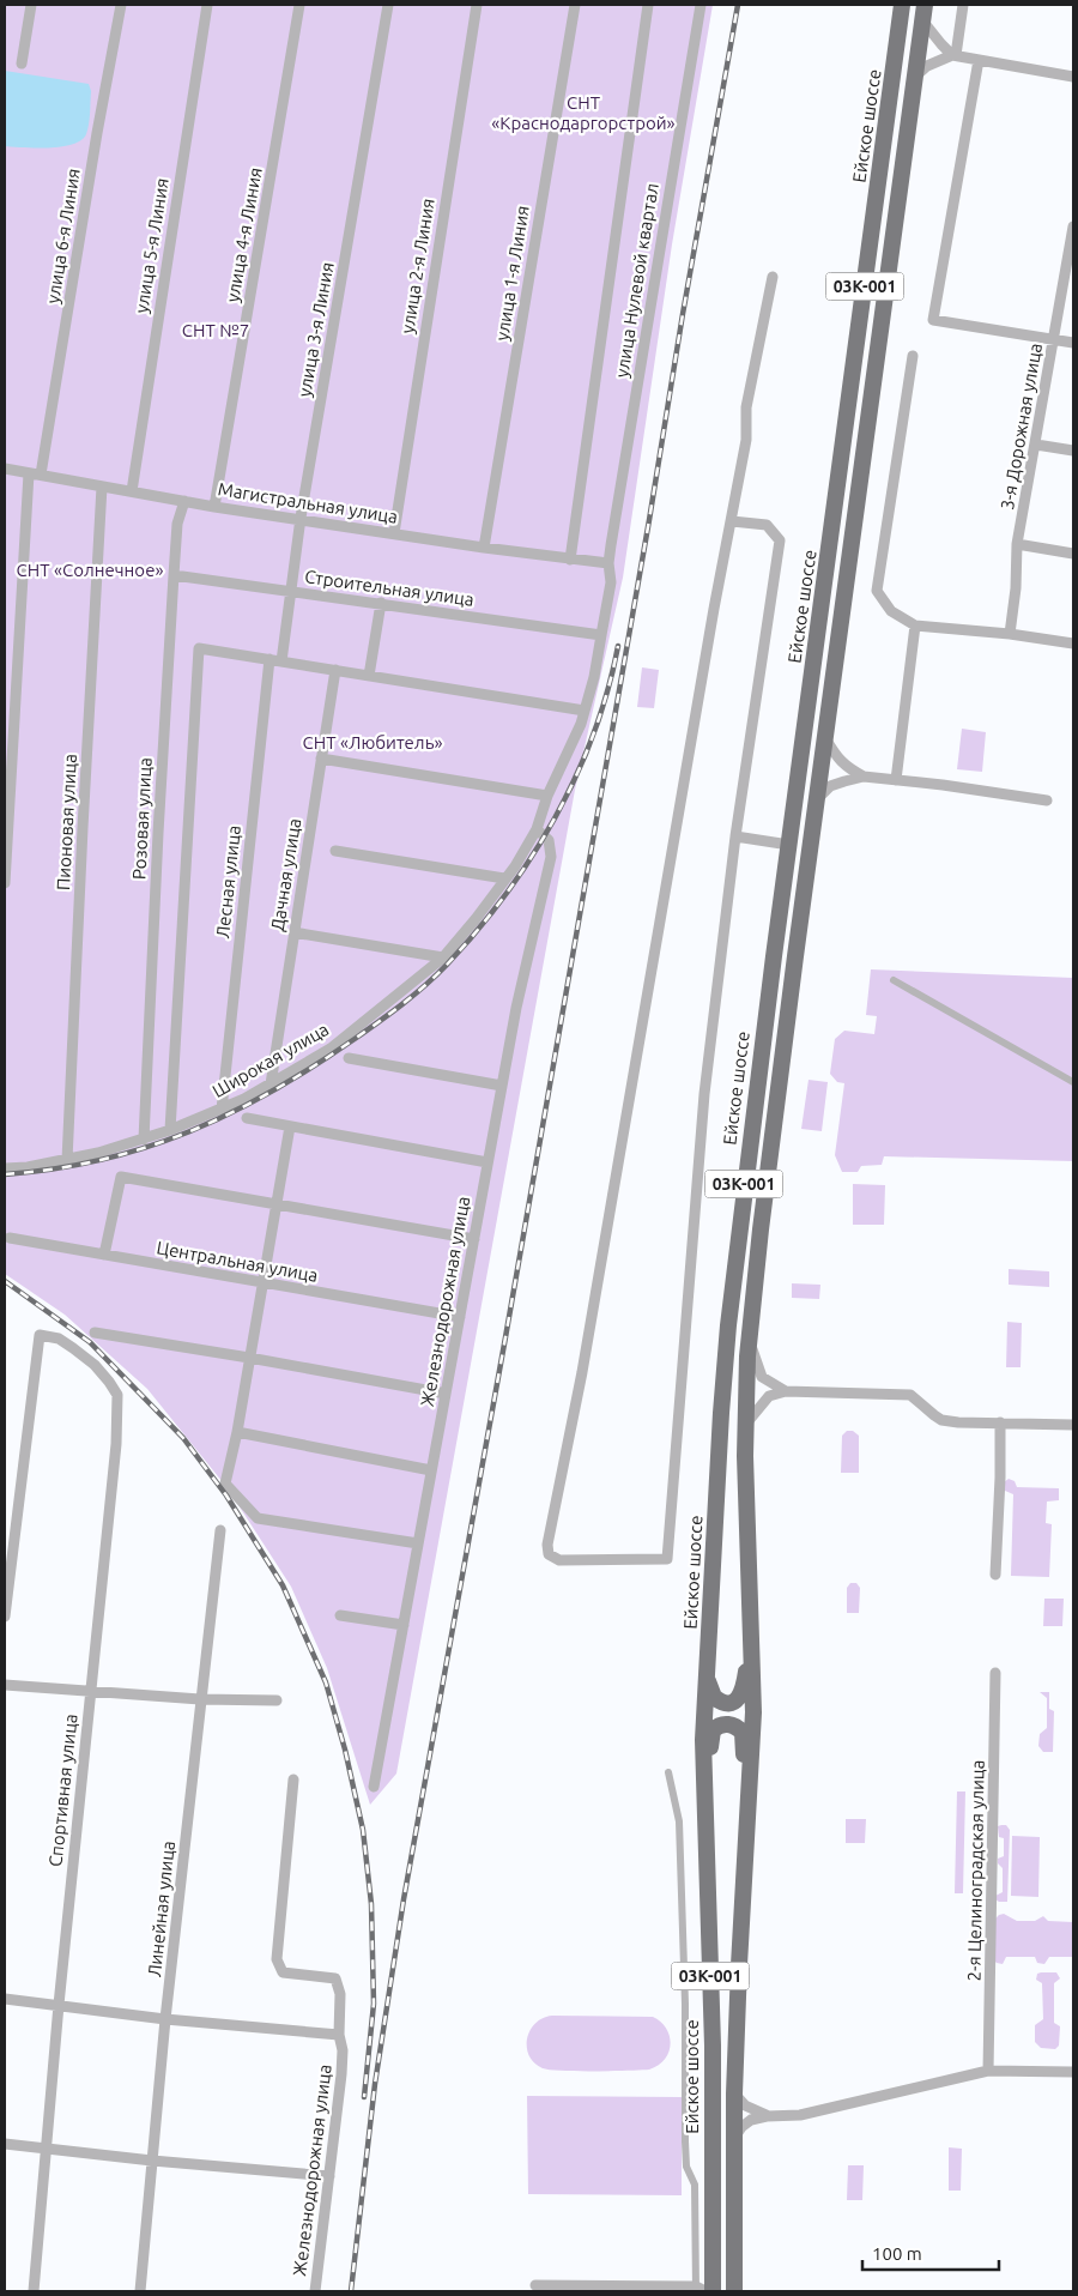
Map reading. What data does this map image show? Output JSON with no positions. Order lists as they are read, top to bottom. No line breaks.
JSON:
{"streets":{"main road":["Ейское шоссе","03К-001"],"street":["улица 4-я Линия","улица 6-я Линия","улица 5-я Линия","улица 2-я Линия","улица 1-я Линия","улица Нулевой квартал","улица 3-я Линия","3-я Дорожная улица","Магистральная улица","Строительная улица","Розовая улица","Пионовая улица","Дачная улица","Лесная улица","Широкая улица","Центральная улица","Железнодорожная улица","Спортивная улица","2-я Целиноградская улица","Линейная улица"]},"crossings":[["Ейское шоссе","03К-001"],["улица 4-я Линия","Магистральная улица"],["улица 6-я Линия","Магистральная улица"],["улица 5-я Линия","Магистральная улица"],["улица 2-я Линия","Магистральная улица"],["улица 1-я Линия","Магистральная улица"],["улица Нулевой квартал","Магистральная улица"],["улица Нулевой квартал","Широкая улица"],["улица 3-я Линия","Магистральная улица"],["улица 3-я Линия","Строительная улица"],["Магистральная улица","Розовая улица"],["Магистральная улица","Пионовая улица"],["Магистральная улица","Широкая улица"],["Строительная улица","Розовая улица"],["Строительная улица","Широкая улица"],["Розовая улица","Широкая улица"],["Пионовая улица","Широкая улица"],["Дачная улица","Широкая улица"],["Лесная улица","Широкая улица"],["Широкая улица","Железнодорожная улица"],["Центральная улица","Железнодорожная улица"]],"parks":["СНТ «Краснодаргорстрой»","СНТ №7","СНТ «Солнечное»","СНТ «Любитель»"],"scale_bar":"100 m"}
